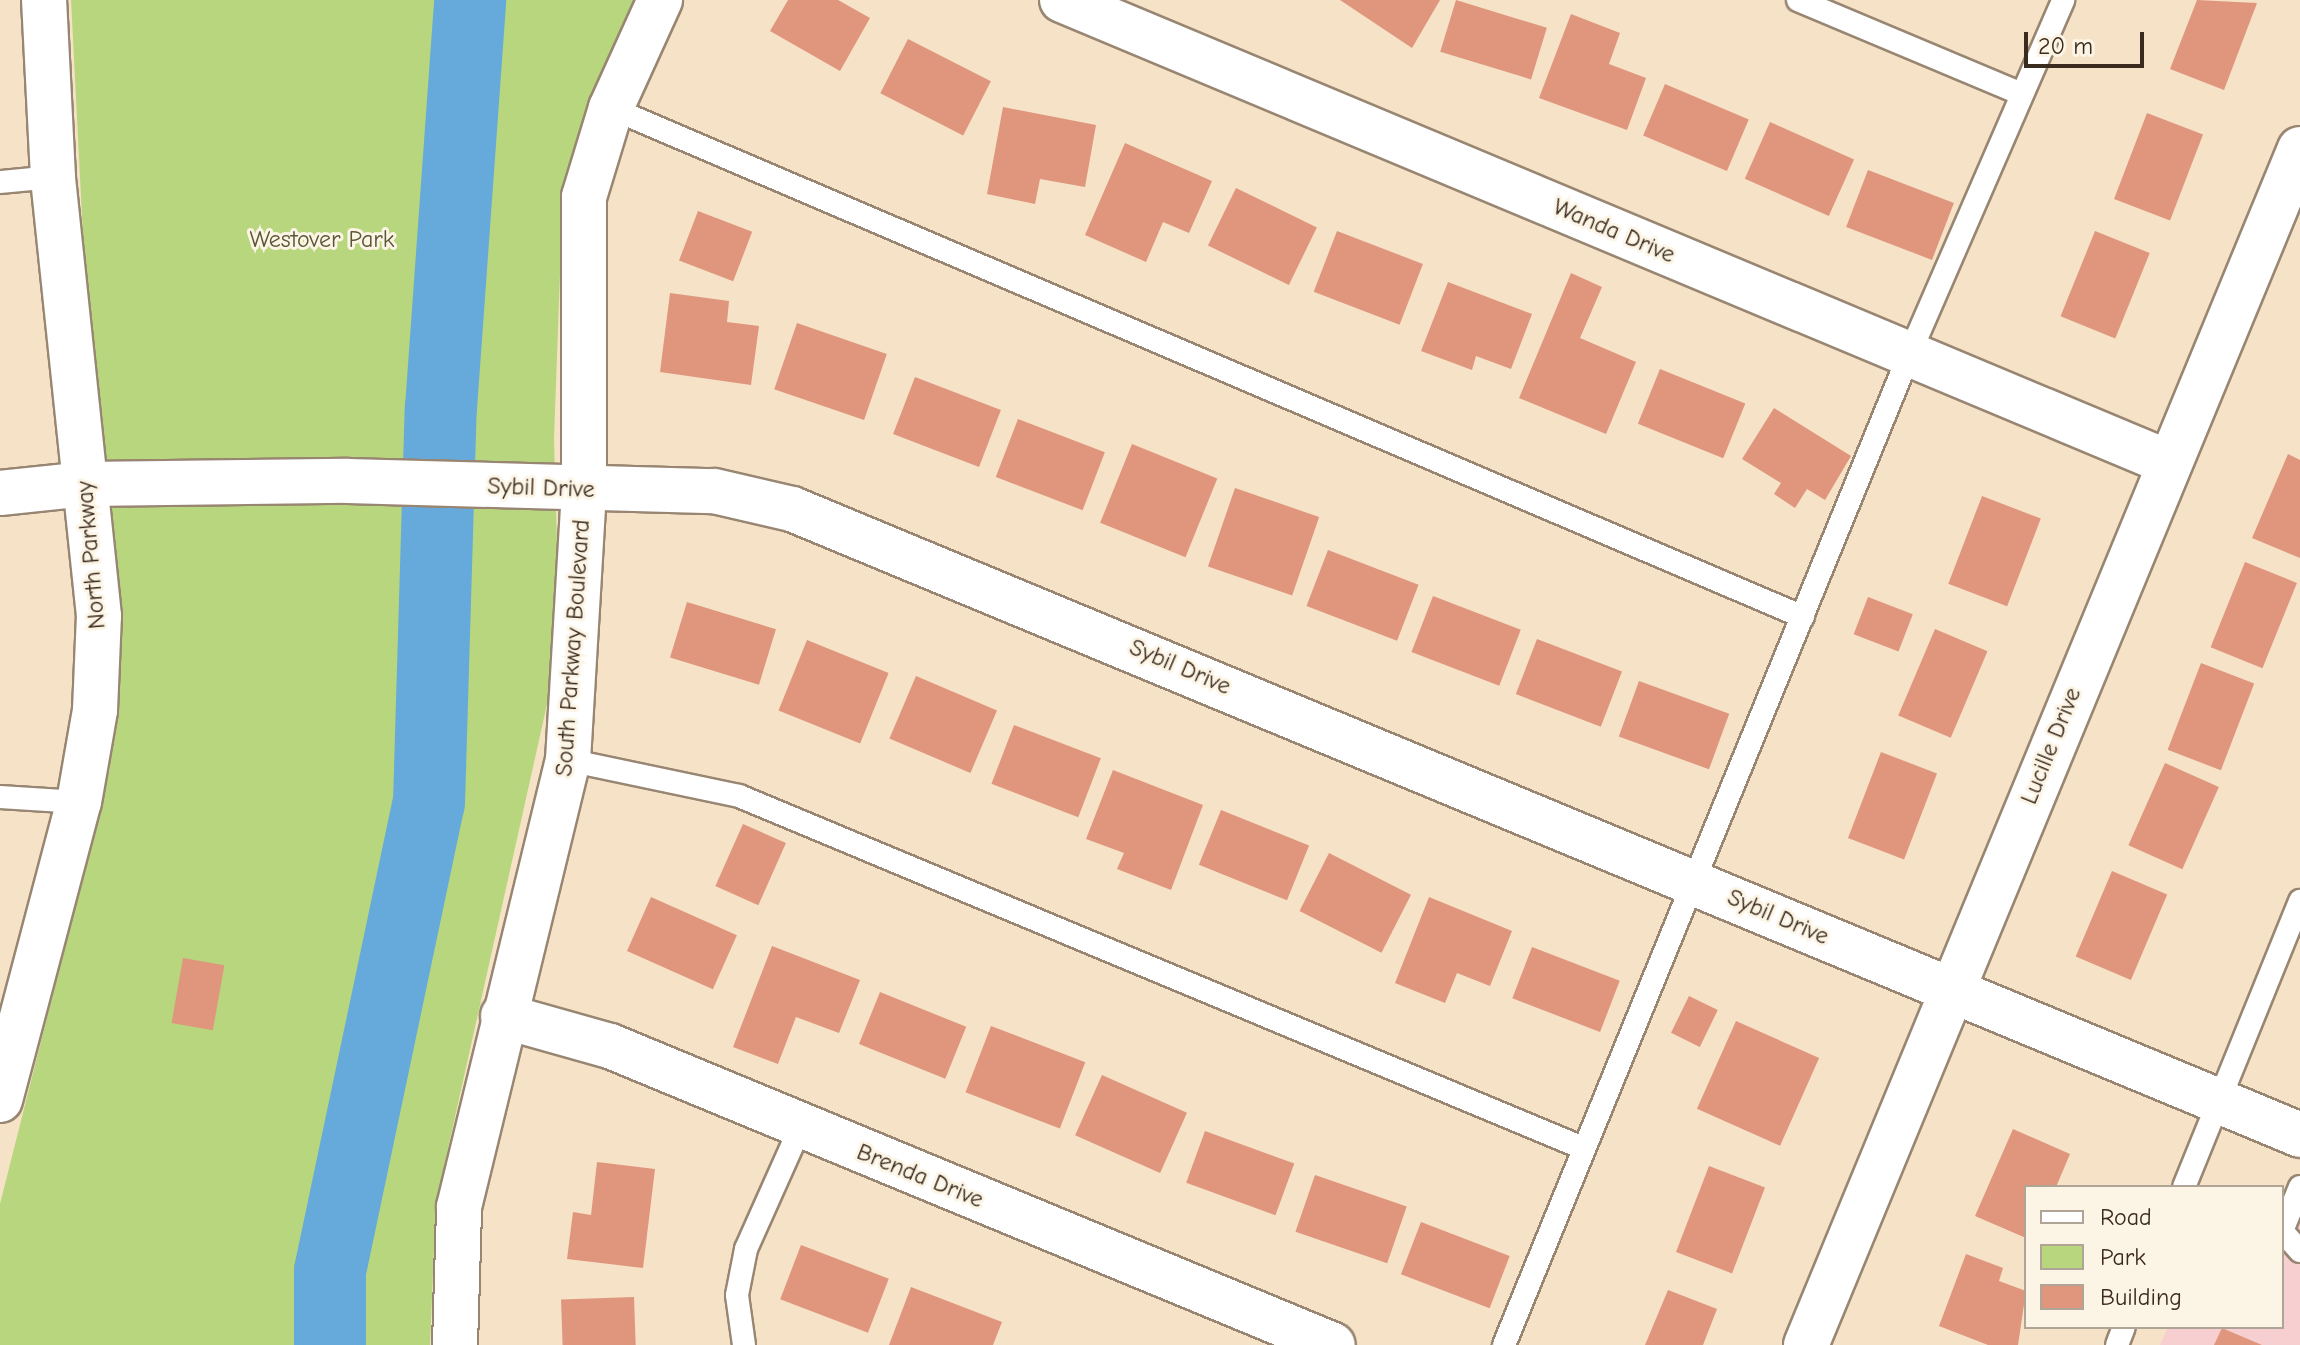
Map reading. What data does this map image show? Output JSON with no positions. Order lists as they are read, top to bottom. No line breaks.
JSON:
{"streets":{"street":["Wanda Drive","Sybil Drive","North Parkway","South Parkway Boulevard","Lucille Drive","Brenda Drive"]},"crossings":[["Wanda Drive","Lucille Drive"],["Sybil Drive","North Parkway"],["Sybil Drive","South Parkway Boulevard"],["Sybil Drive","Lucille Drive"],["South Parkway Boulevard","Brenda Drive"]],"parks":["Westover Park"],"legend":["Road","Park","Building"],"scale_bar":"20 m"}
